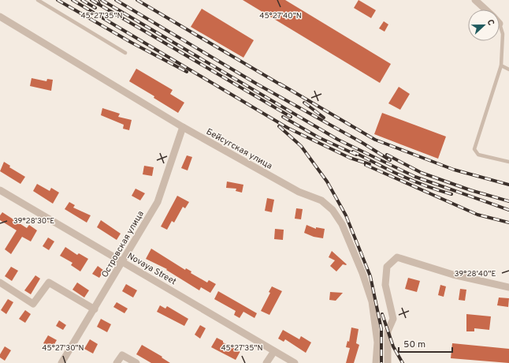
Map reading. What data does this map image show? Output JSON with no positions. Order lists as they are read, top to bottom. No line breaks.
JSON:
{"streets":{"street":["Бейсугская улица","Островская улица","Novaya Street"]},"crossings":[["Бейсугская улица","Островская улица"],["Островская улица","Novaya Street"]],"scale_bar":"50 m","north":"right","coordinates":["45°27'35\"N","45°27'40\"N","39°28'30\"E","39°28'40\"E","45°27'30\"N"]}
